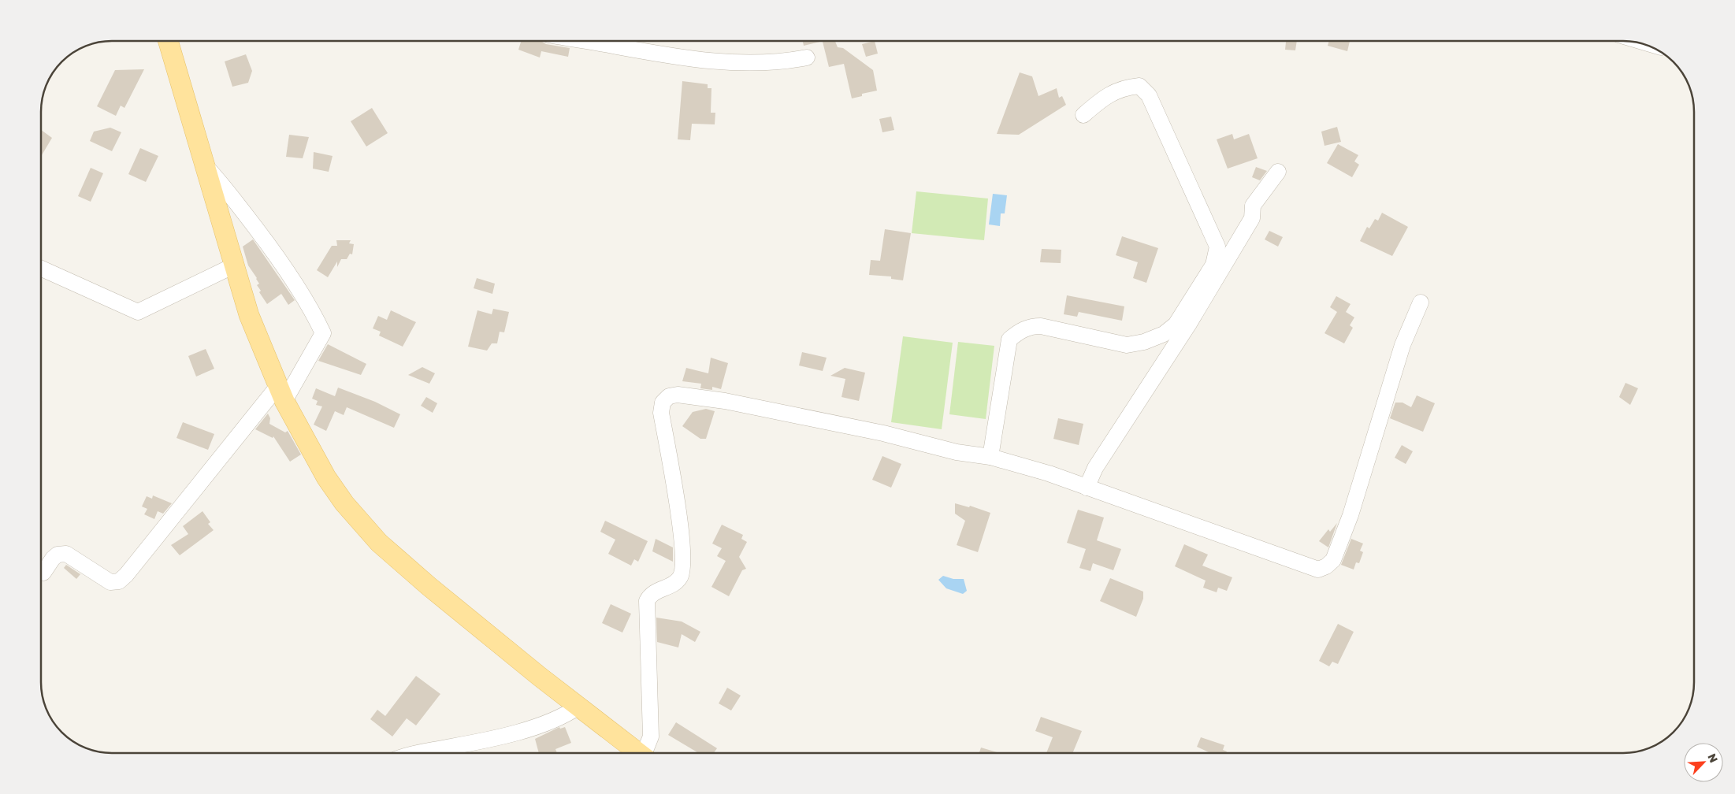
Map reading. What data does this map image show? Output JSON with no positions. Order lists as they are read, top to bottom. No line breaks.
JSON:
{"north":"top right"}
